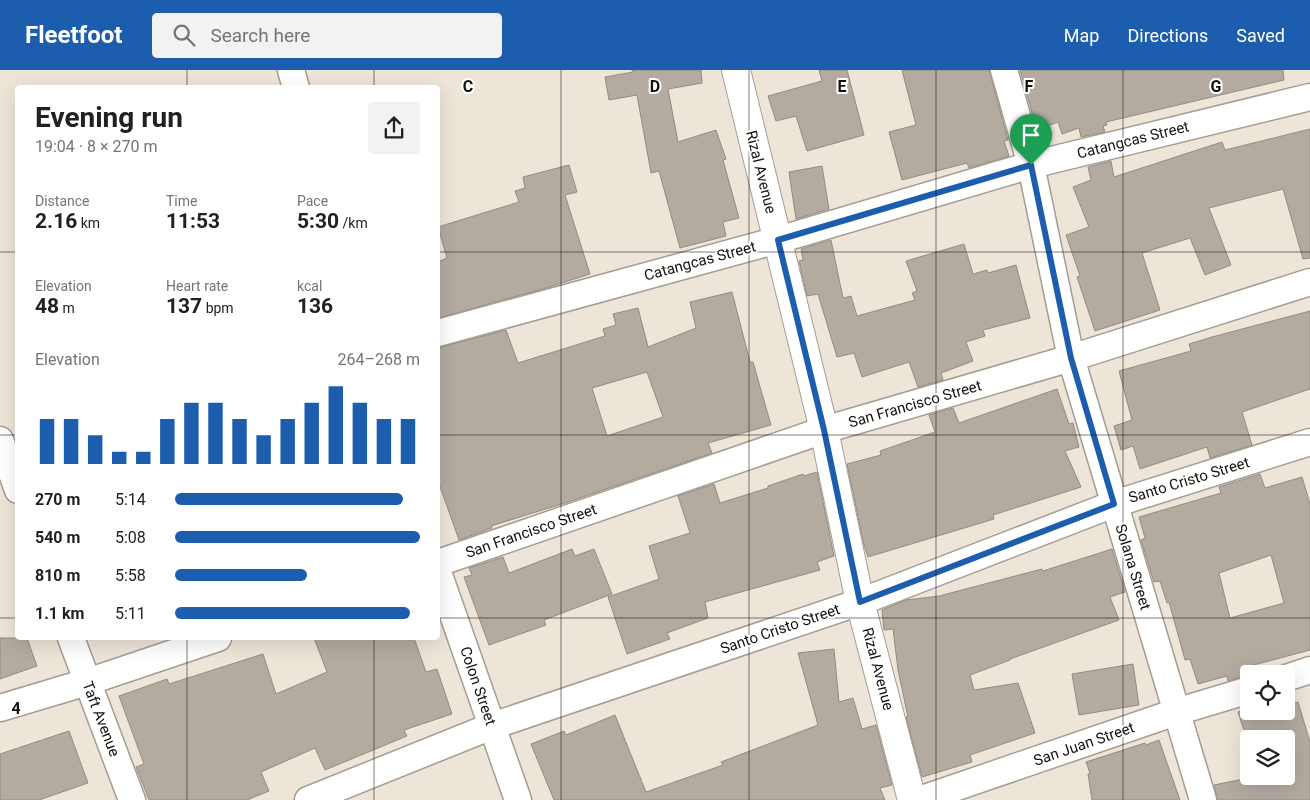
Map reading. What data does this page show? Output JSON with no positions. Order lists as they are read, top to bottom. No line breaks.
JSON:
{"streets":{"street":["Catangcas Street","Rizal Avenue","San Francisco Street","Santo Cristo Street","Solana Street","Colon Street","Taft Avenue","San Juan Street"]},"crossings":[["Catangcas Street","Rizal Avenue"],["Catangcas Street","Solana Street"],["Rizal Avenue","San Francisco Street"],["Rizal Avenue","Santo Cristo Street"],["San Francisco Street","Solana Street"],["Santo Cristo Street","Solana Street"],["Santo Cristo Street","Colon Street"],["Solana Street","San Juan Street"]],"page":{"header":"Fleetfoot","search":"Search here","nav":["Map","Directions","Saved"],"heading":["Evening run","19:04 · 8 × 270 m"],"stats":[["Distance","2.16 km"],["Time","11:53"],["Pace","5:30 /km"],["Elevation","48 m"],["Heart rate","137 bpm"],["kcal","136"]],"chart":["Elevation","264–268 m"],"list":[{"name":"270 m","note":"5:14"},{"name":"540 m","note":"5:08"},{"name":"810 m","note":"5:58"},{"name":"1.1 km","note":"5:11"}]},"grid":{"columns":["C","D","E","F","G"],"rows":["4"]}}
